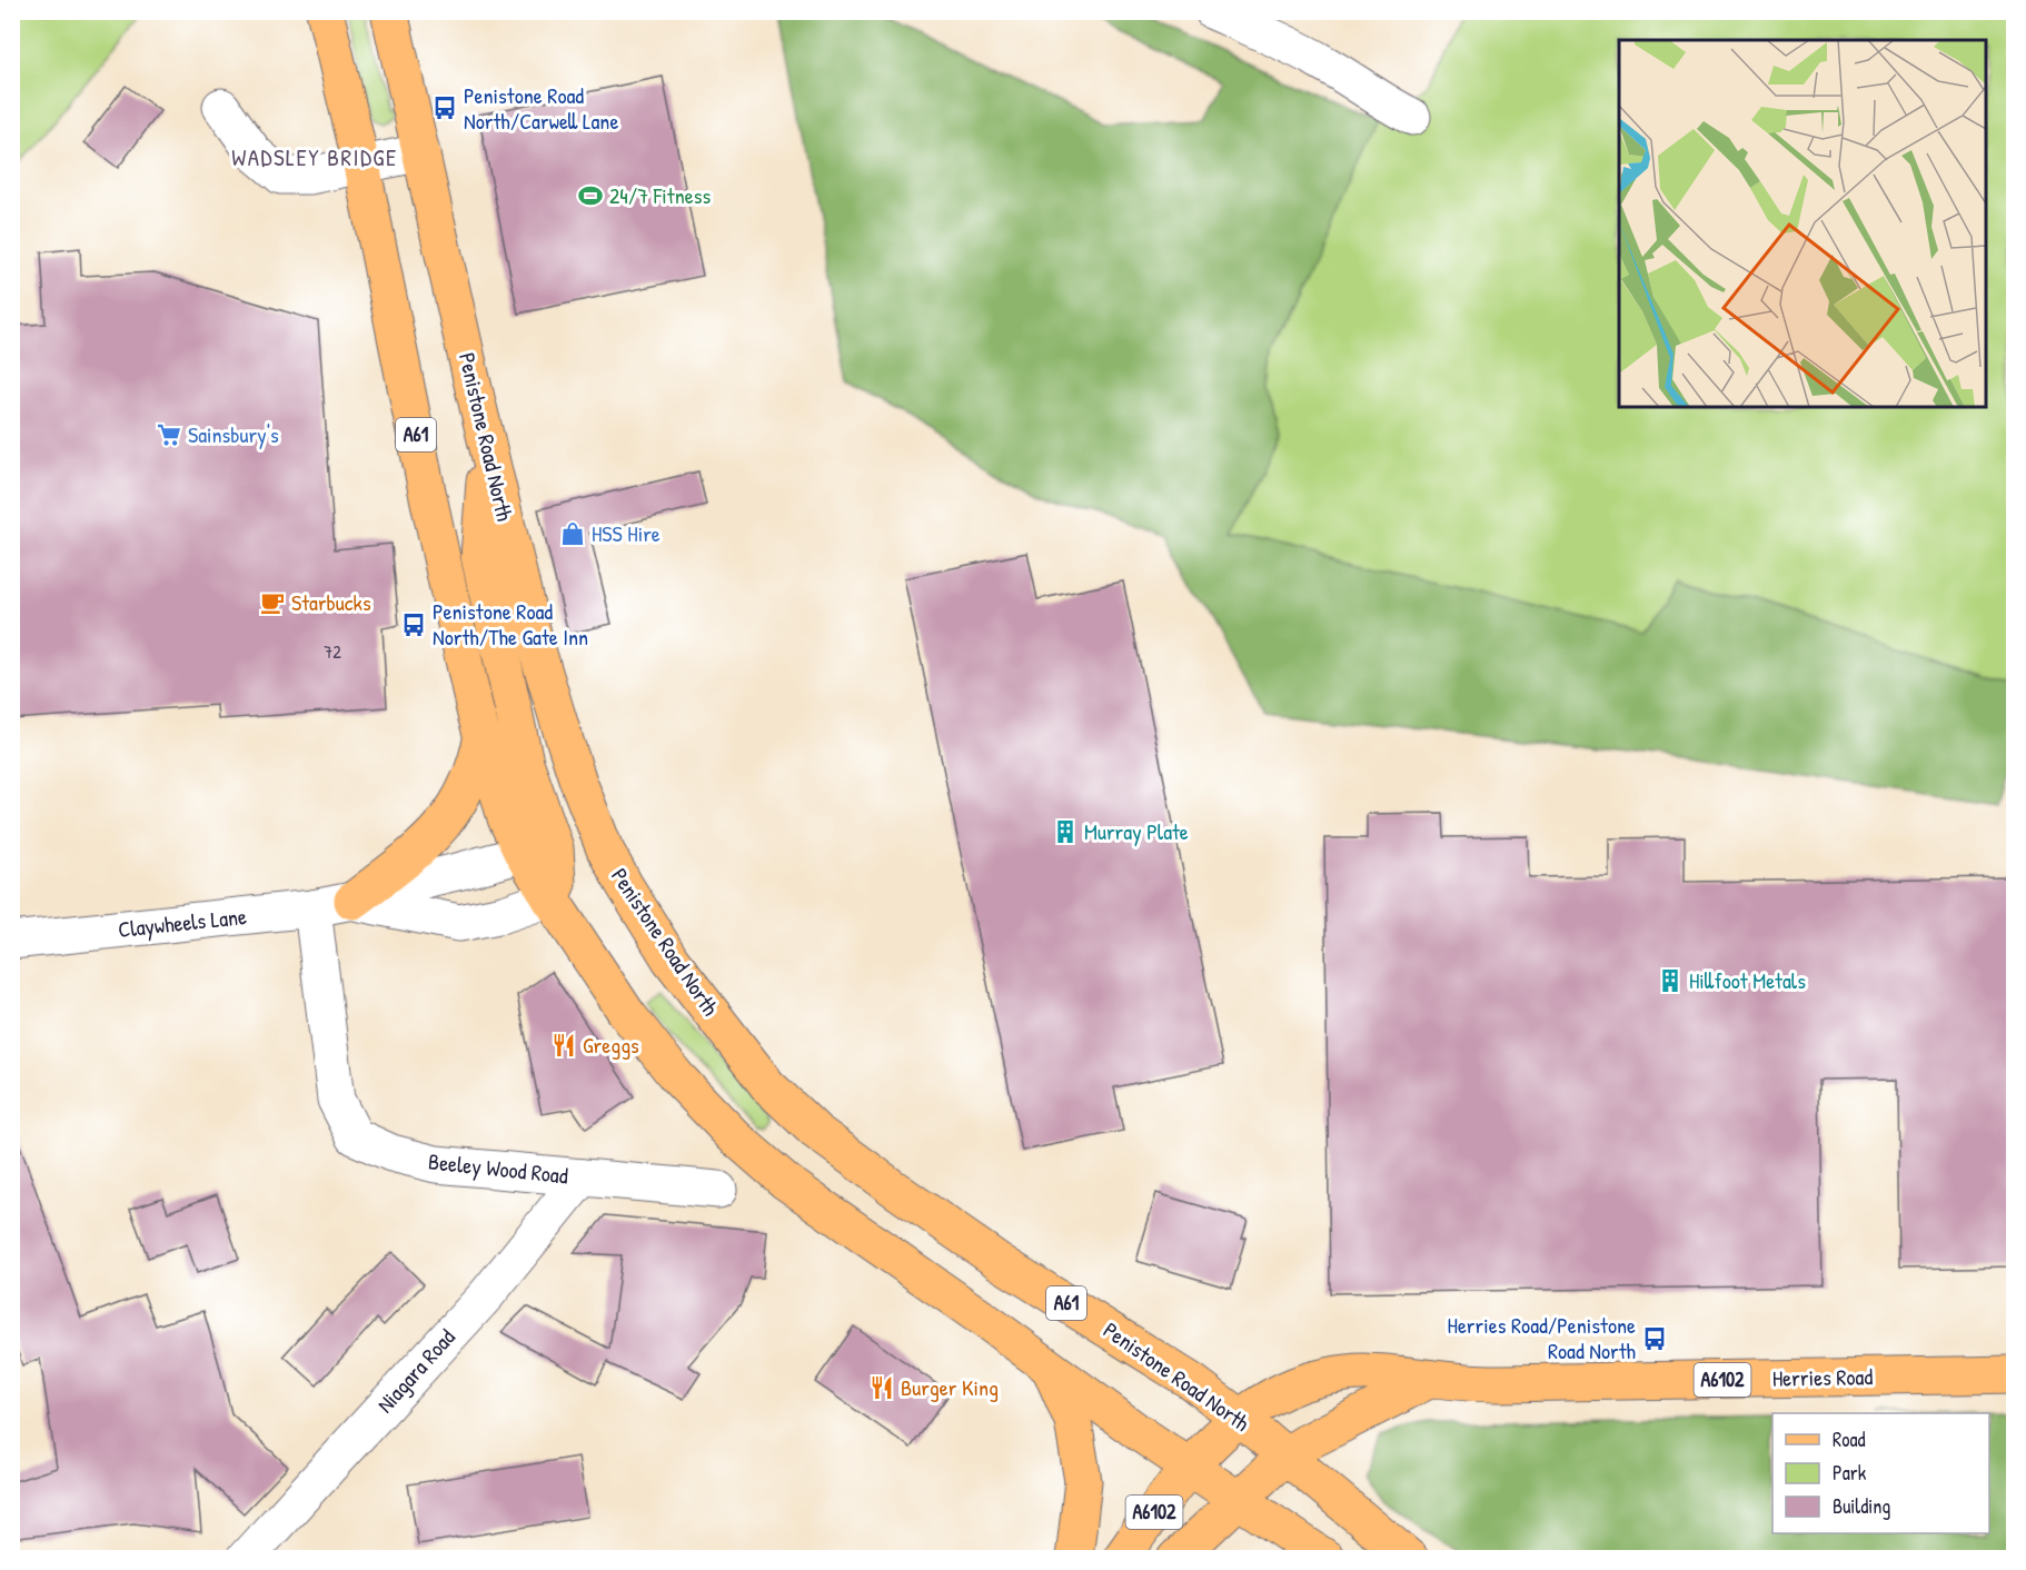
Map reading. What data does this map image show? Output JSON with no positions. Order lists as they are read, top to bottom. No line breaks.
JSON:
{"streets":{"main road":["A61","Penistone Road North","Herries Road","A6102"],"street":["Claywheels Lane","Beeley Wood Road","Niagara Road"]},"crossings":[["A61","Claywheels Lane"],["A61","A6102"],["Penistone Road North","Herries Road"],["Penistone Road North","A6102"],["Claywheels Lane","Beeley Wood Road"],["Beeley Wood Road","Niagara Road"],["Herries Road","A6102"]],"districts":["WADSLEY BRIDGE"],"places":{"bus stop":["Penistone Road North/Carwell Lane","Penistone Road North/The Gate Inn","Herries Road/Penistone Road North"],"sports":["24/7 Fitness"],"supermarket":["Sainsbury's"],"shop":["HSS Hire"],"cafe":["Starbucks"],"building":["Murray Plate","Hillfoot Metals"],"restaurant":["Greggs","Burger King"]},"house_numbers":["72"],"legend":["Road","Park","Building"]}
